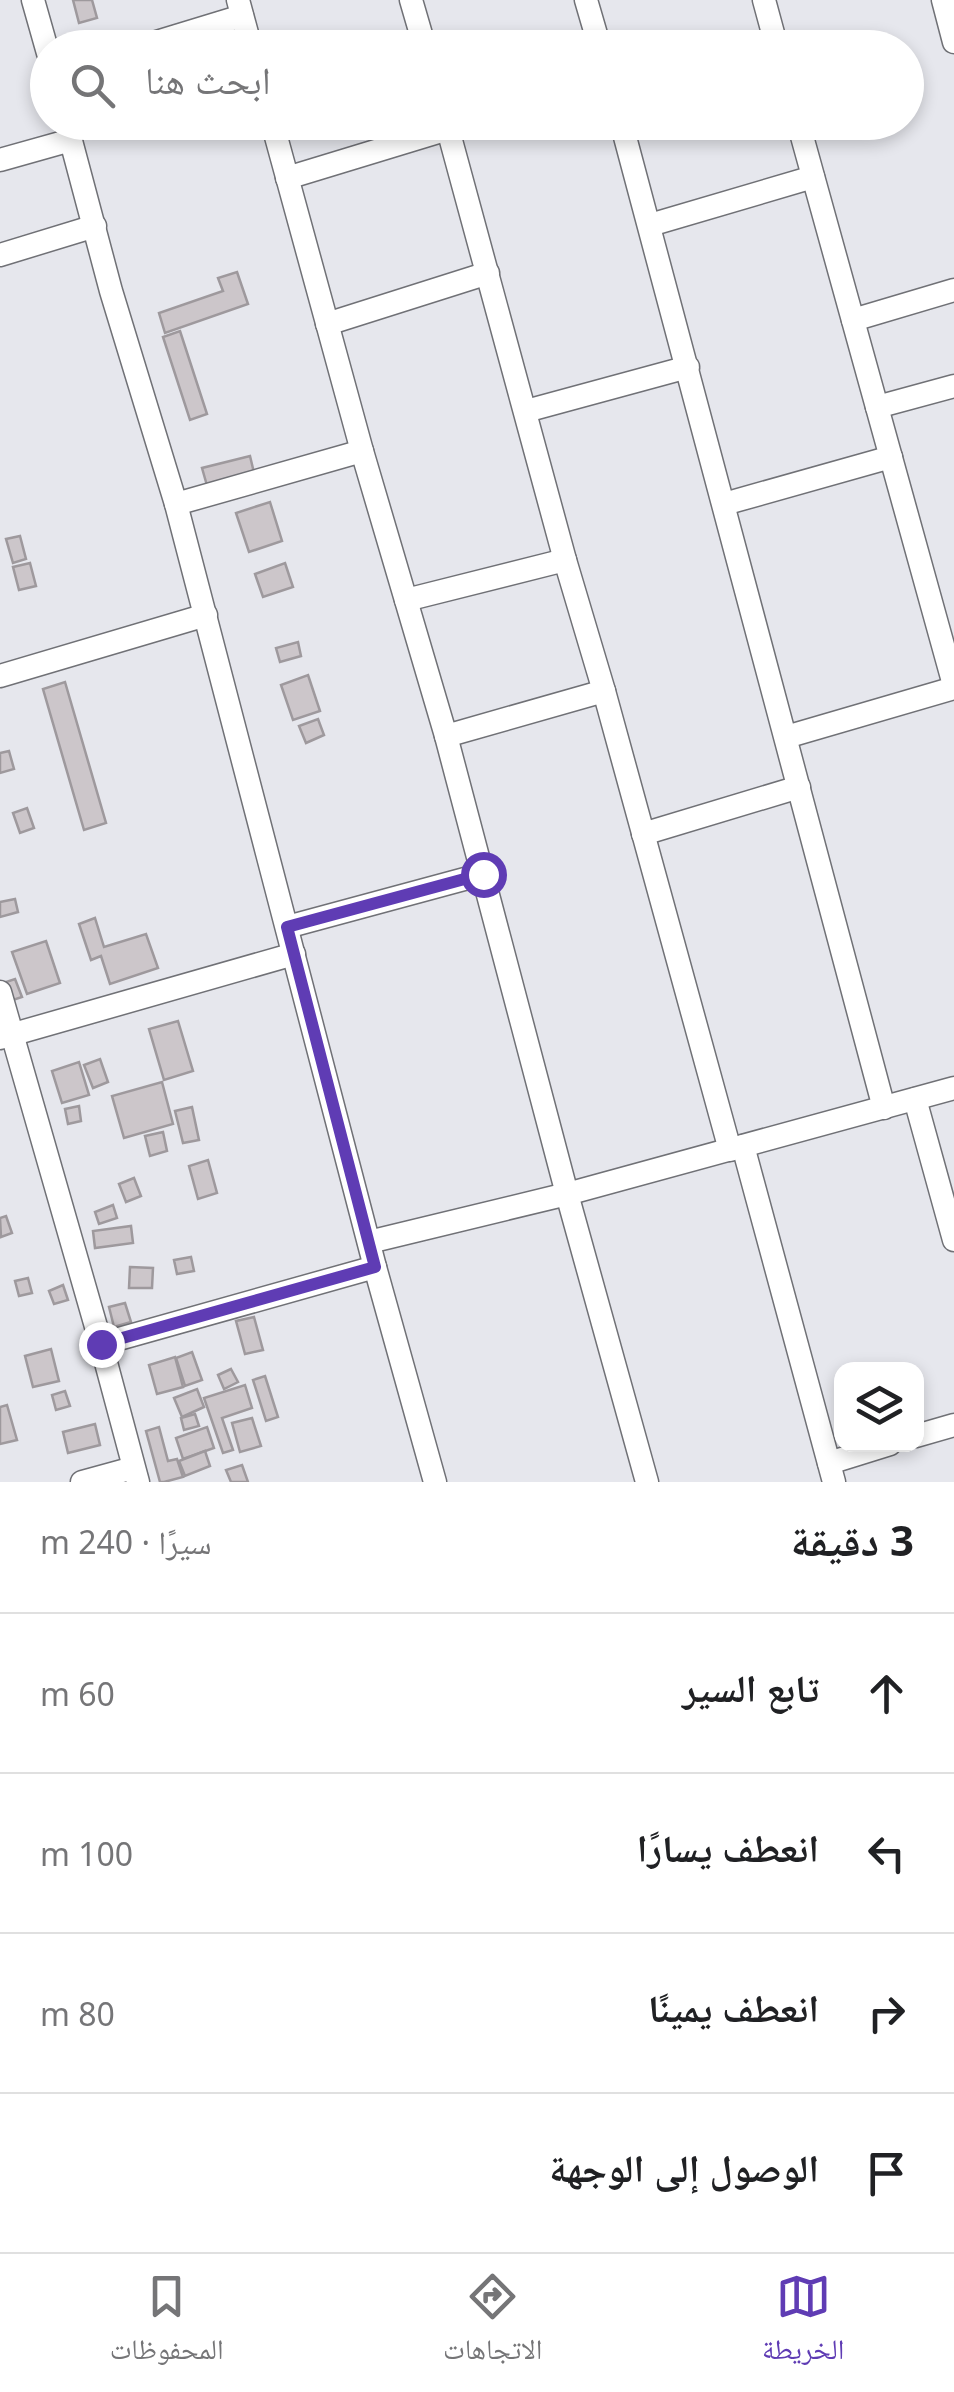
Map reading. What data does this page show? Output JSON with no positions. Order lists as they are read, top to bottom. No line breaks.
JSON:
{"page":{"search":"ابحث هنا","heading":["3 دقيقة","سيرًا · 240 m"],"list":[["تابع السير","60 m"],["انعطف يسارًا","100 m"],["انعطف يمينًا","80 m"],"الوصول إلى الوجهة"],"nav":["الخريطة","الاتجاهات","المحفوظات"]}}
